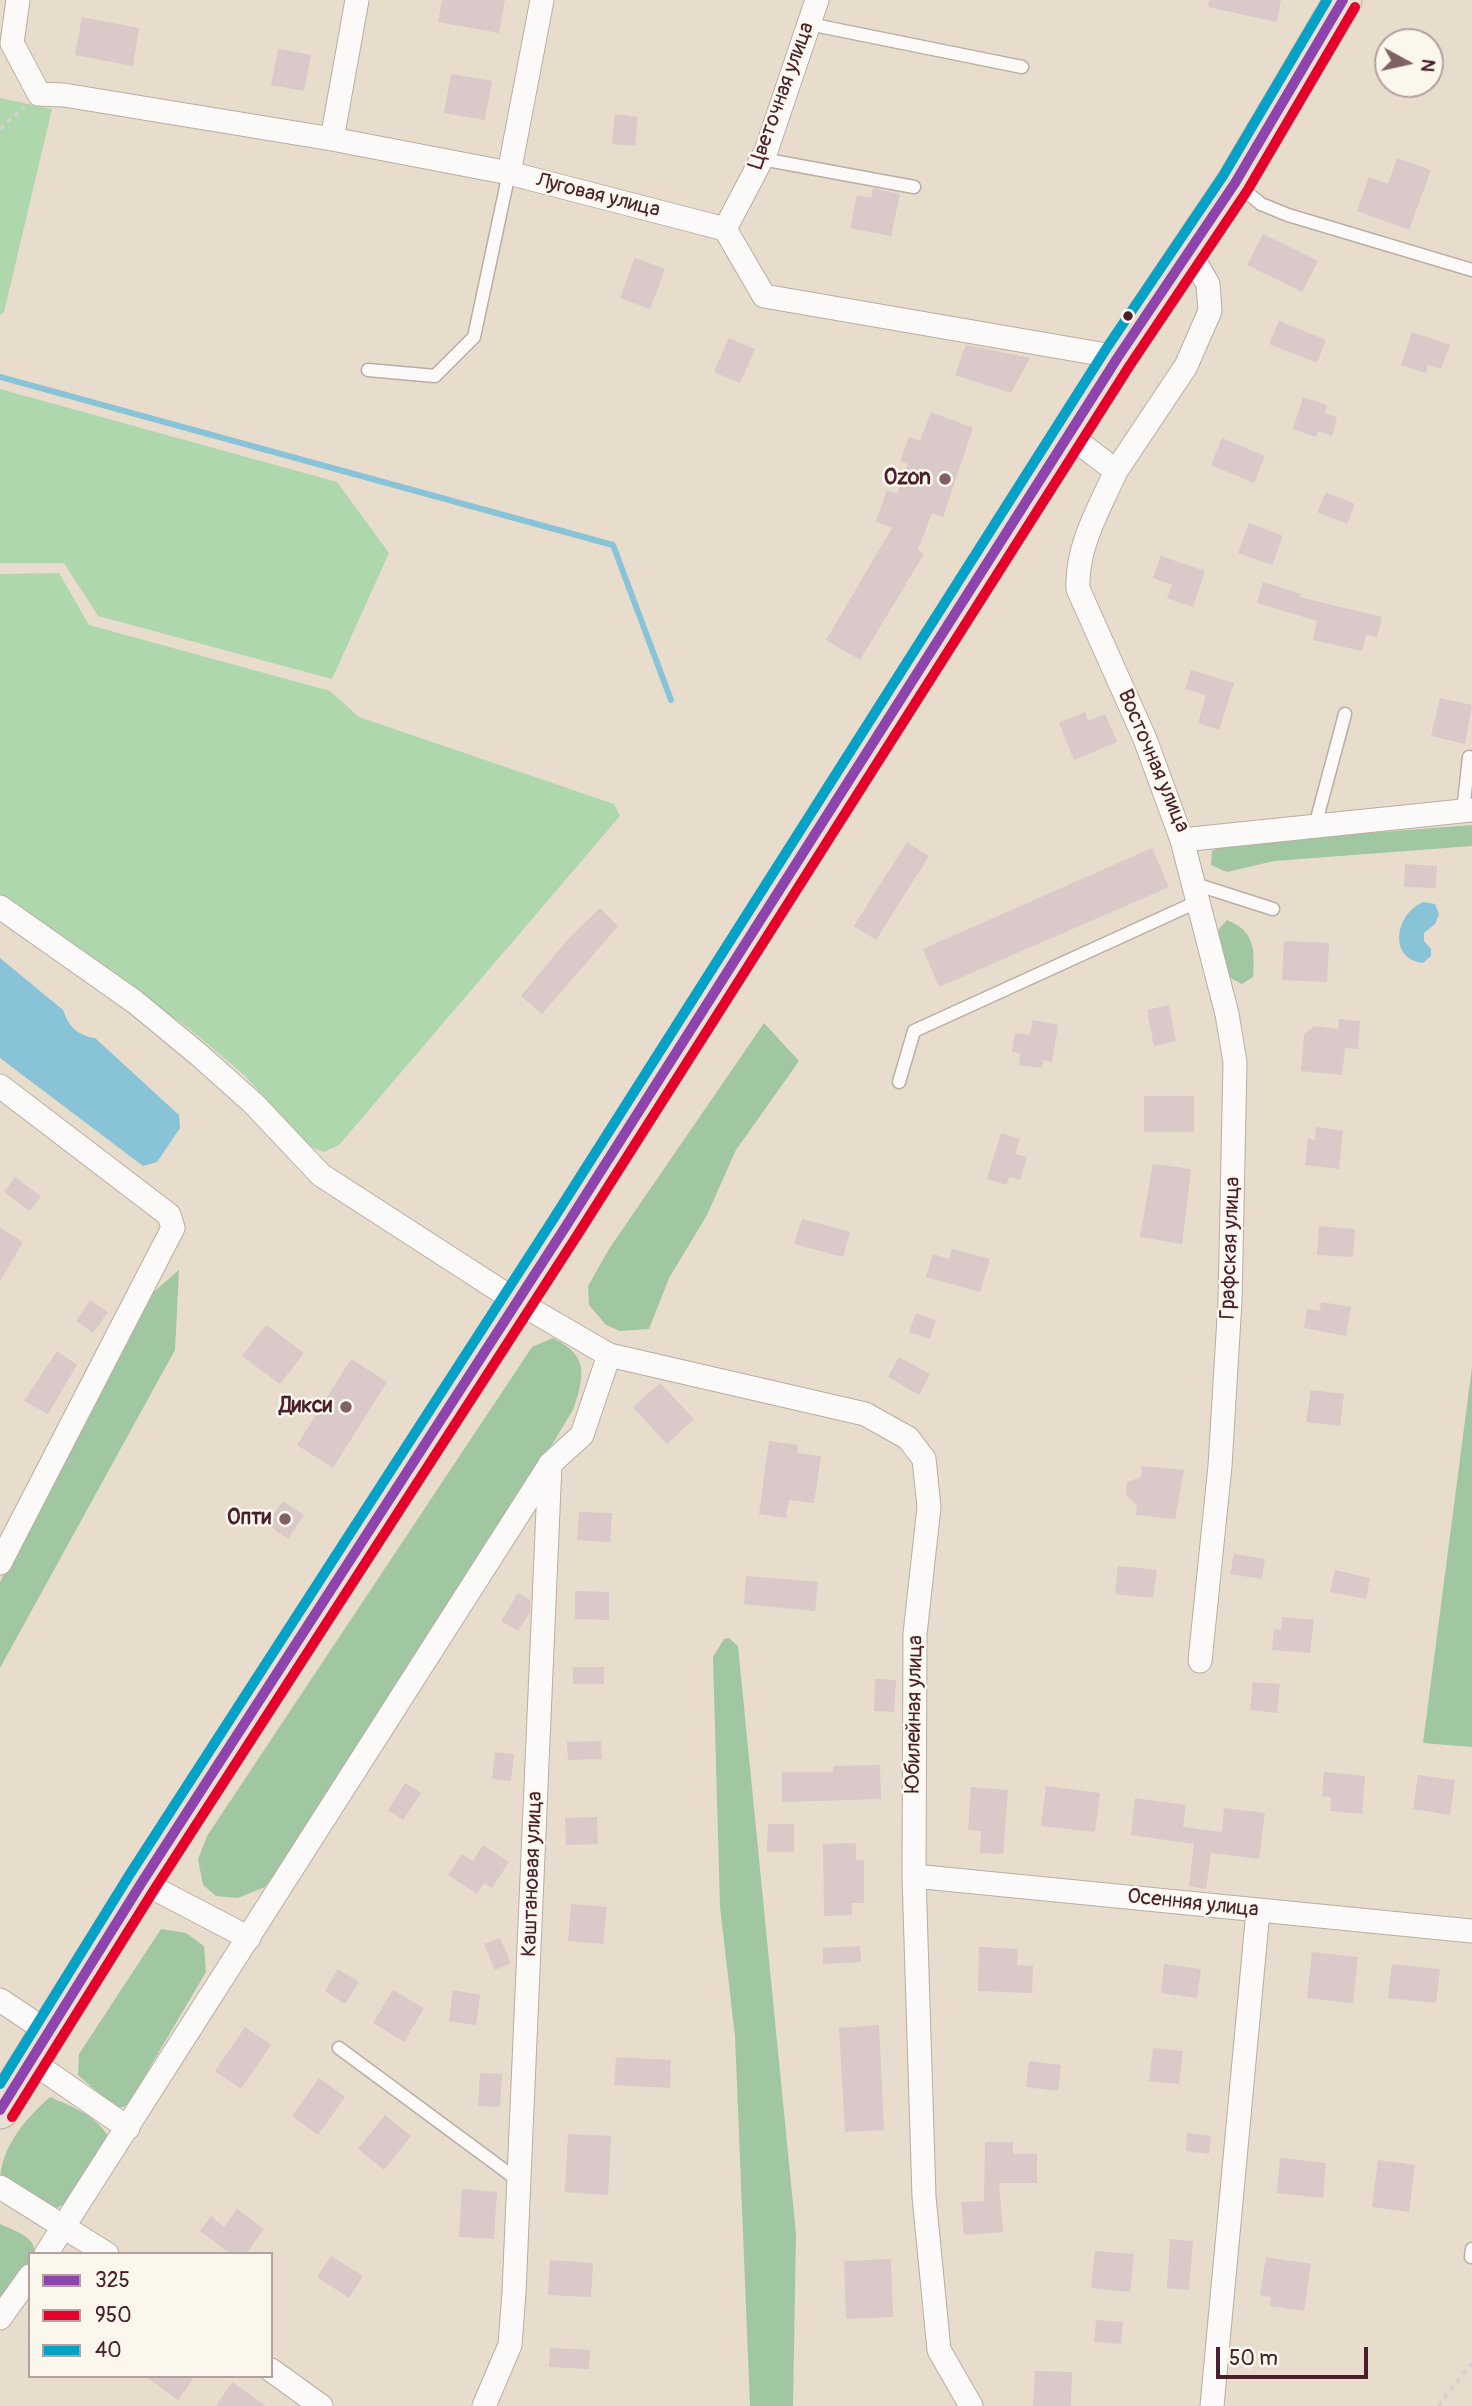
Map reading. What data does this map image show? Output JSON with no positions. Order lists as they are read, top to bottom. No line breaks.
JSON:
{"streets":{"street":["Цветочная улица","Луговая улица","Восточная улица","Графская улица","Юбилейная улица","Каштановая улица","Осенняя улица"]},"crossings":[["Цветочная улица","Луговая улица"],["Восточная улица","Графская улица"],["Юбилейная улица","Осенняя улица"]],"places":["Ozon","Дикси","Опти"],"lines":["transit line 325","transit line 40","transit line 950"],"legend":["325","950","40"],"scale_bar":"50 m","north":"right"}
